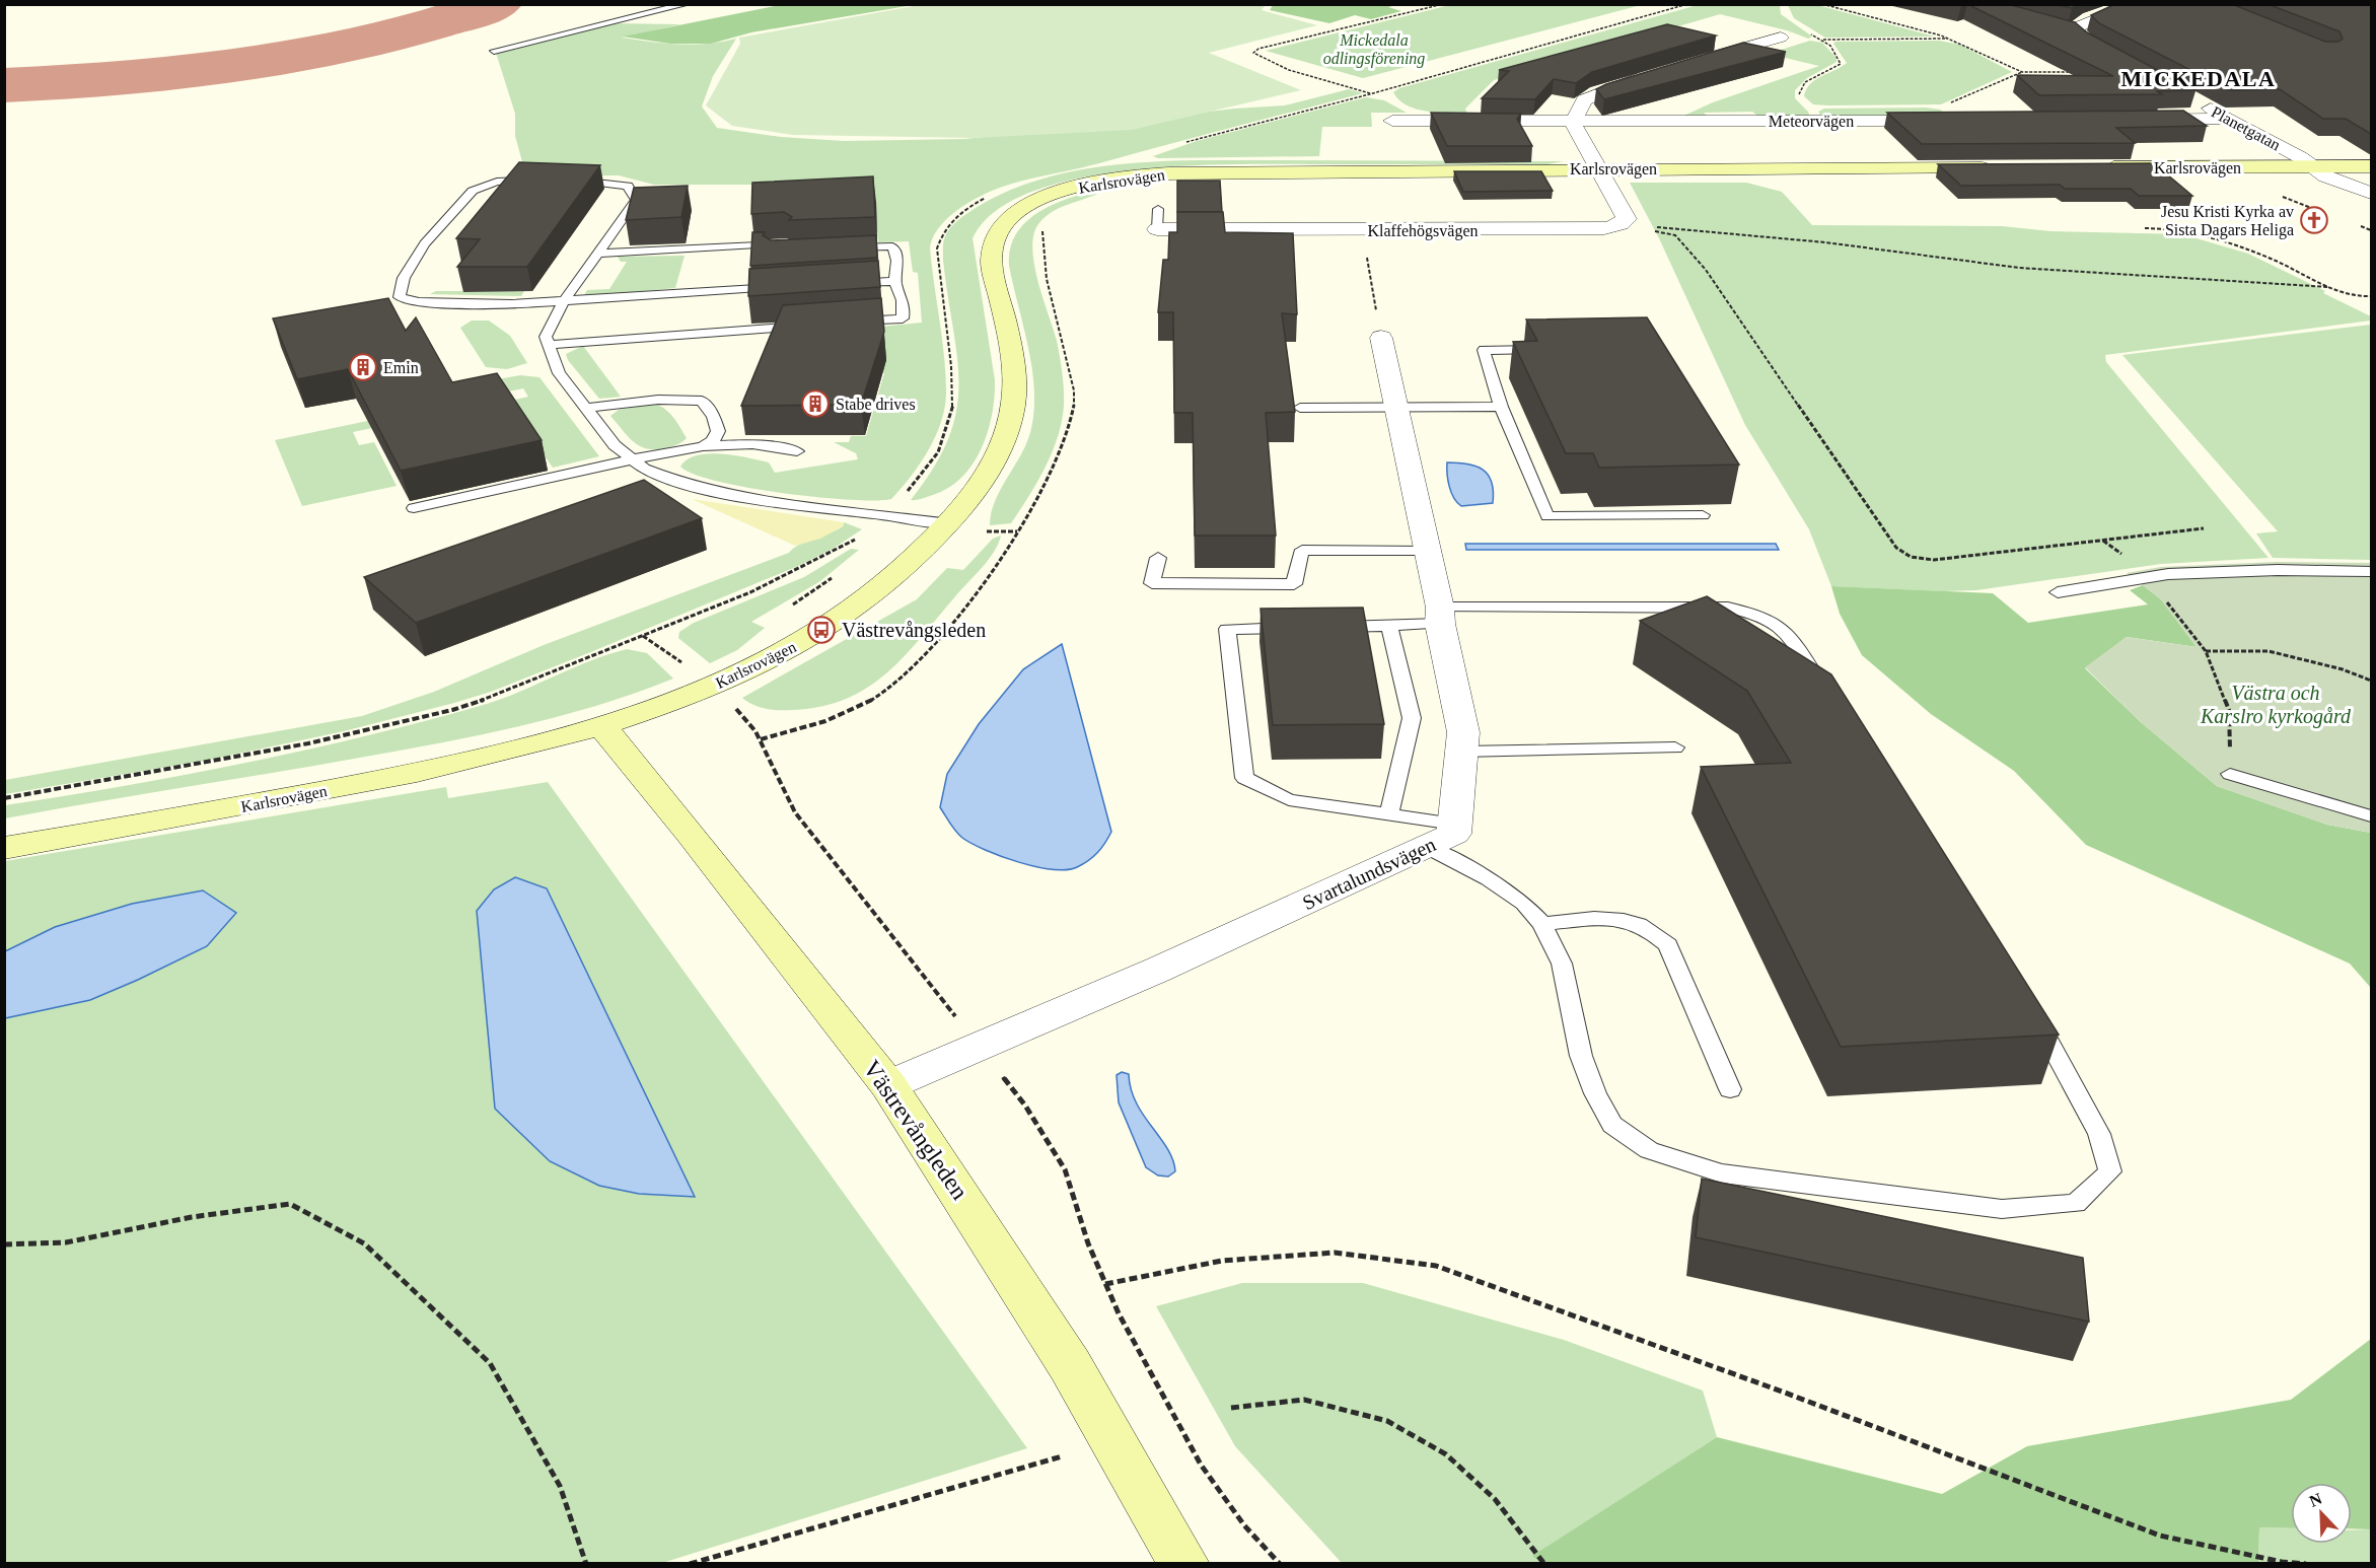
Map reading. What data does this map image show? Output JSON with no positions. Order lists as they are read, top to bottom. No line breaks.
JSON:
{"streets":{"street":["Meteorvägen","Planetgatan","Karlsrovägen","Klaffehögsvägen","Svartalundsvägen","Västrevångleden"]},"crossings":[["Planetgatan","Karlsrovägen"],["Karlsrovägen","Västrevångleden"],["Svartalundsvägen","Västrevångleden"]],"districts":["MICKEDALA"],"parks":["Mickedala odlingsförening","Västra och Karslro kyrkogård"],"places":{"church":["Jesu Kristi Kyrka av Sista Dagars Heliga"],"building":["Emin","Stabe drives"],"bus stop":["Västrevångsleden"]},"north":"top left"}
